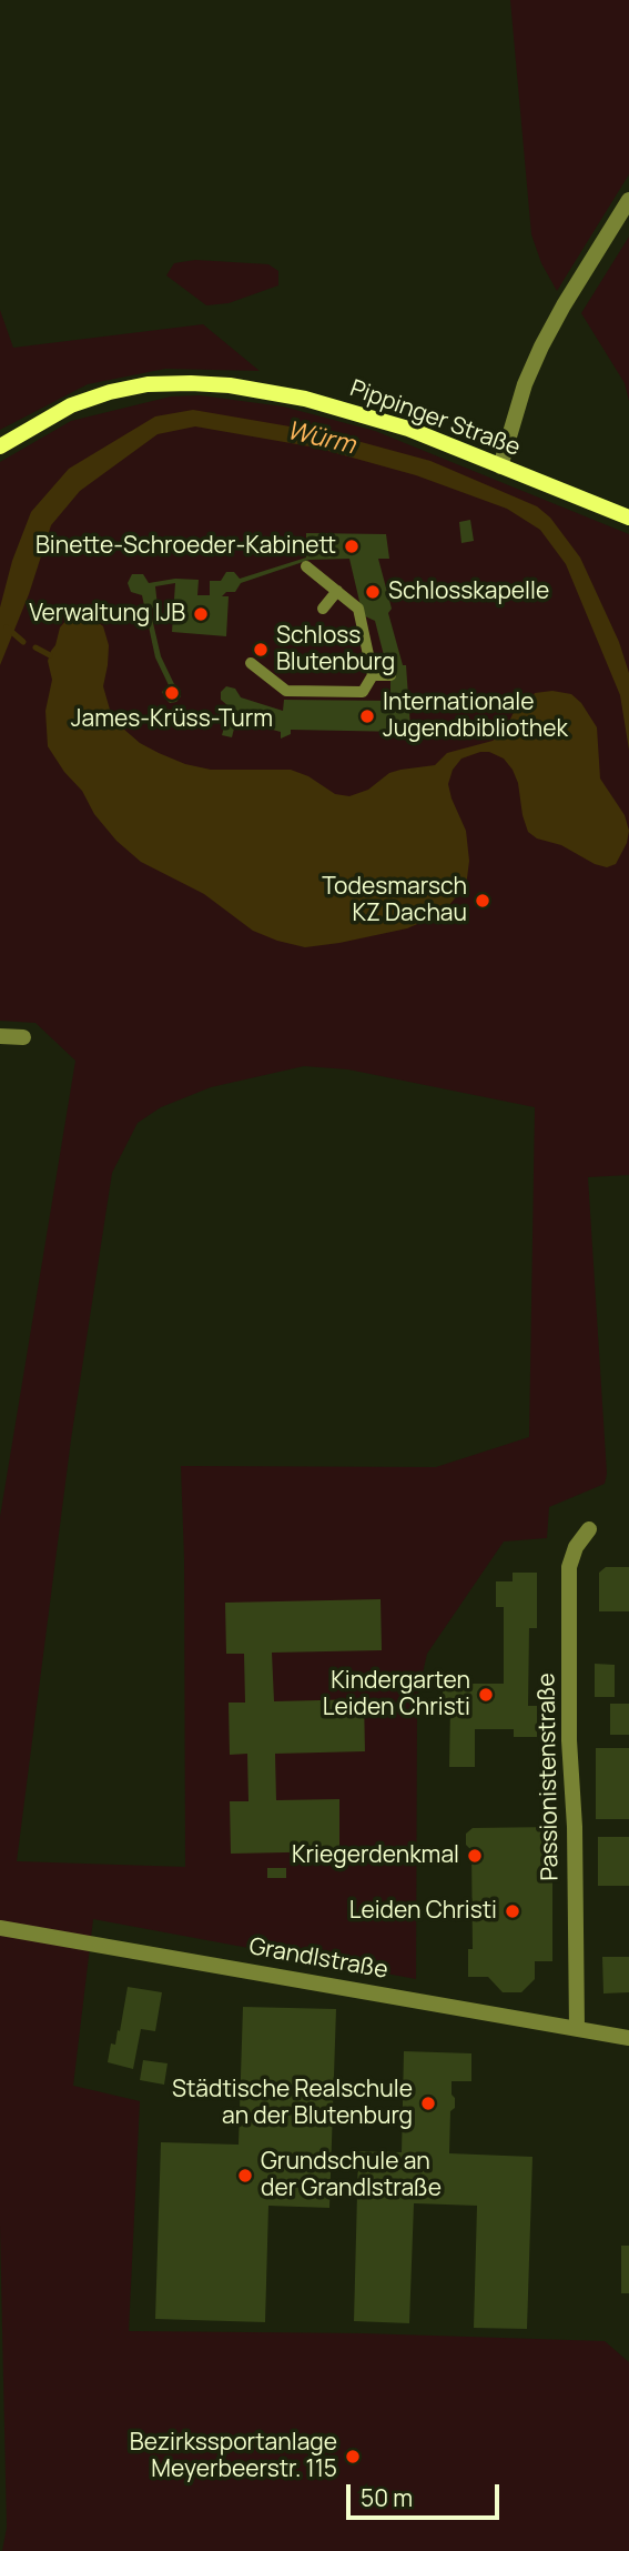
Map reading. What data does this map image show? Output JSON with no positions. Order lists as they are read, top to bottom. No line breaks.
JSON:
{"streets":{"main road":["Pippinger Straße"],"street":["Passionistenstraße","Grandlstraße"]},"crossings":[["Passionistenstraße","Grandlstraße"]],"water":["Würm"],"places":["Binette-Schroeder-Kabinett","Schlosskapelle","Verwaltung IJB","Schloss Blutenburg","James-Krüss-Turm","Internationale Jugendbibliothek","Todesmarsch KZ Dachau","Kindergarten Leiden Christi","Kriegerdenkmal","Leiden Christi","Städtische Realschule an der Blutenburg","Grundschule an der Grandlstraße","Bezirkssportanlage Meyerbeerstr. 115"],"scale_bar":"50 m"}
